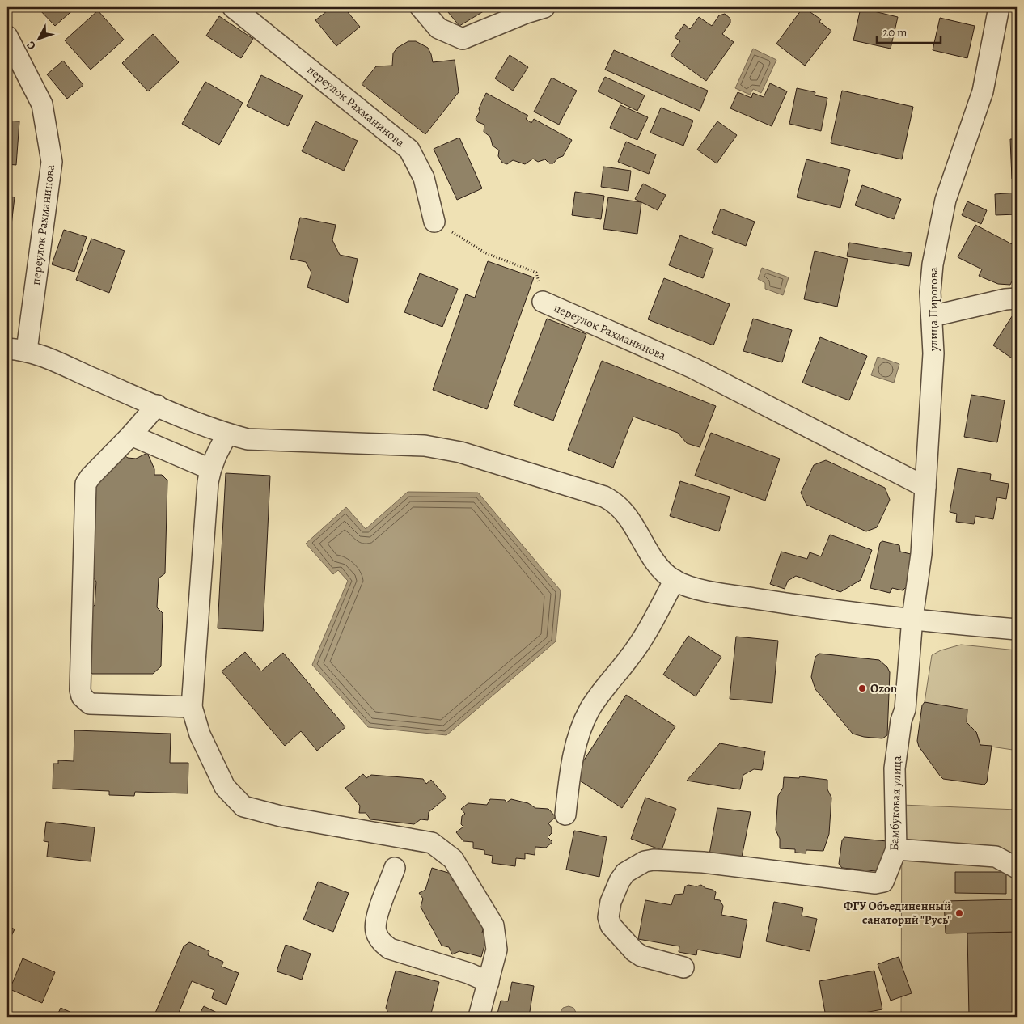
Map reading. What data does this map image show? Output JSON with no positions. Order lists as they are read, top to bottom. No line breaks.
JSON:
{"streets":{"street":["переулок Рахманинова","улица Пирогова","Бамбуковая улица"]},"crossings":[["переулок Рахманинова","улица Пирогова"],["улица Пирогова","Бамбуковая улица"]],"places":["Ozon","ФГУ Объединенный санаторий \"Русь\""],"scale_bar":"20 m","north":"bottom left"}
